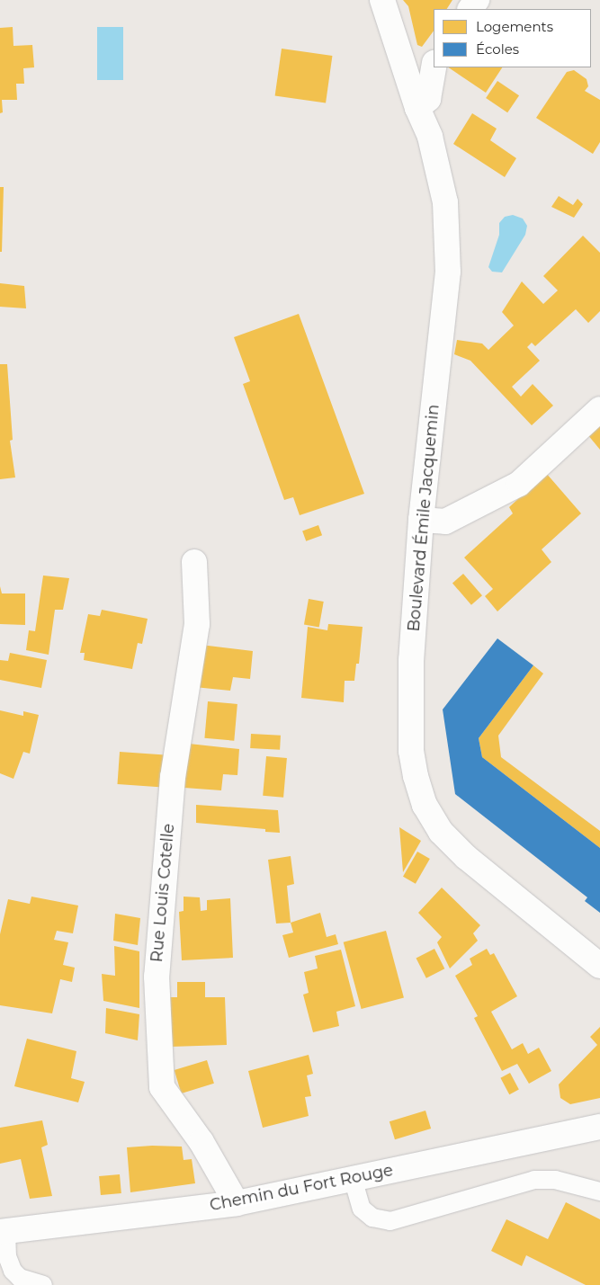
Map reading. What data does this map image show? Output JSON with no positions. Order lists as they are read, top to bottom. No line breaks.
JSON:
{"streets":{"street":["Boulevard Émile Jacquemin","Rue Louis Cotelle","Chemin du Fort Rouge"]},"crossings":[["Rue Louis Cotelle","Chemin du Fort Rouge"]],"legend":["Logements","Écoles"]}
